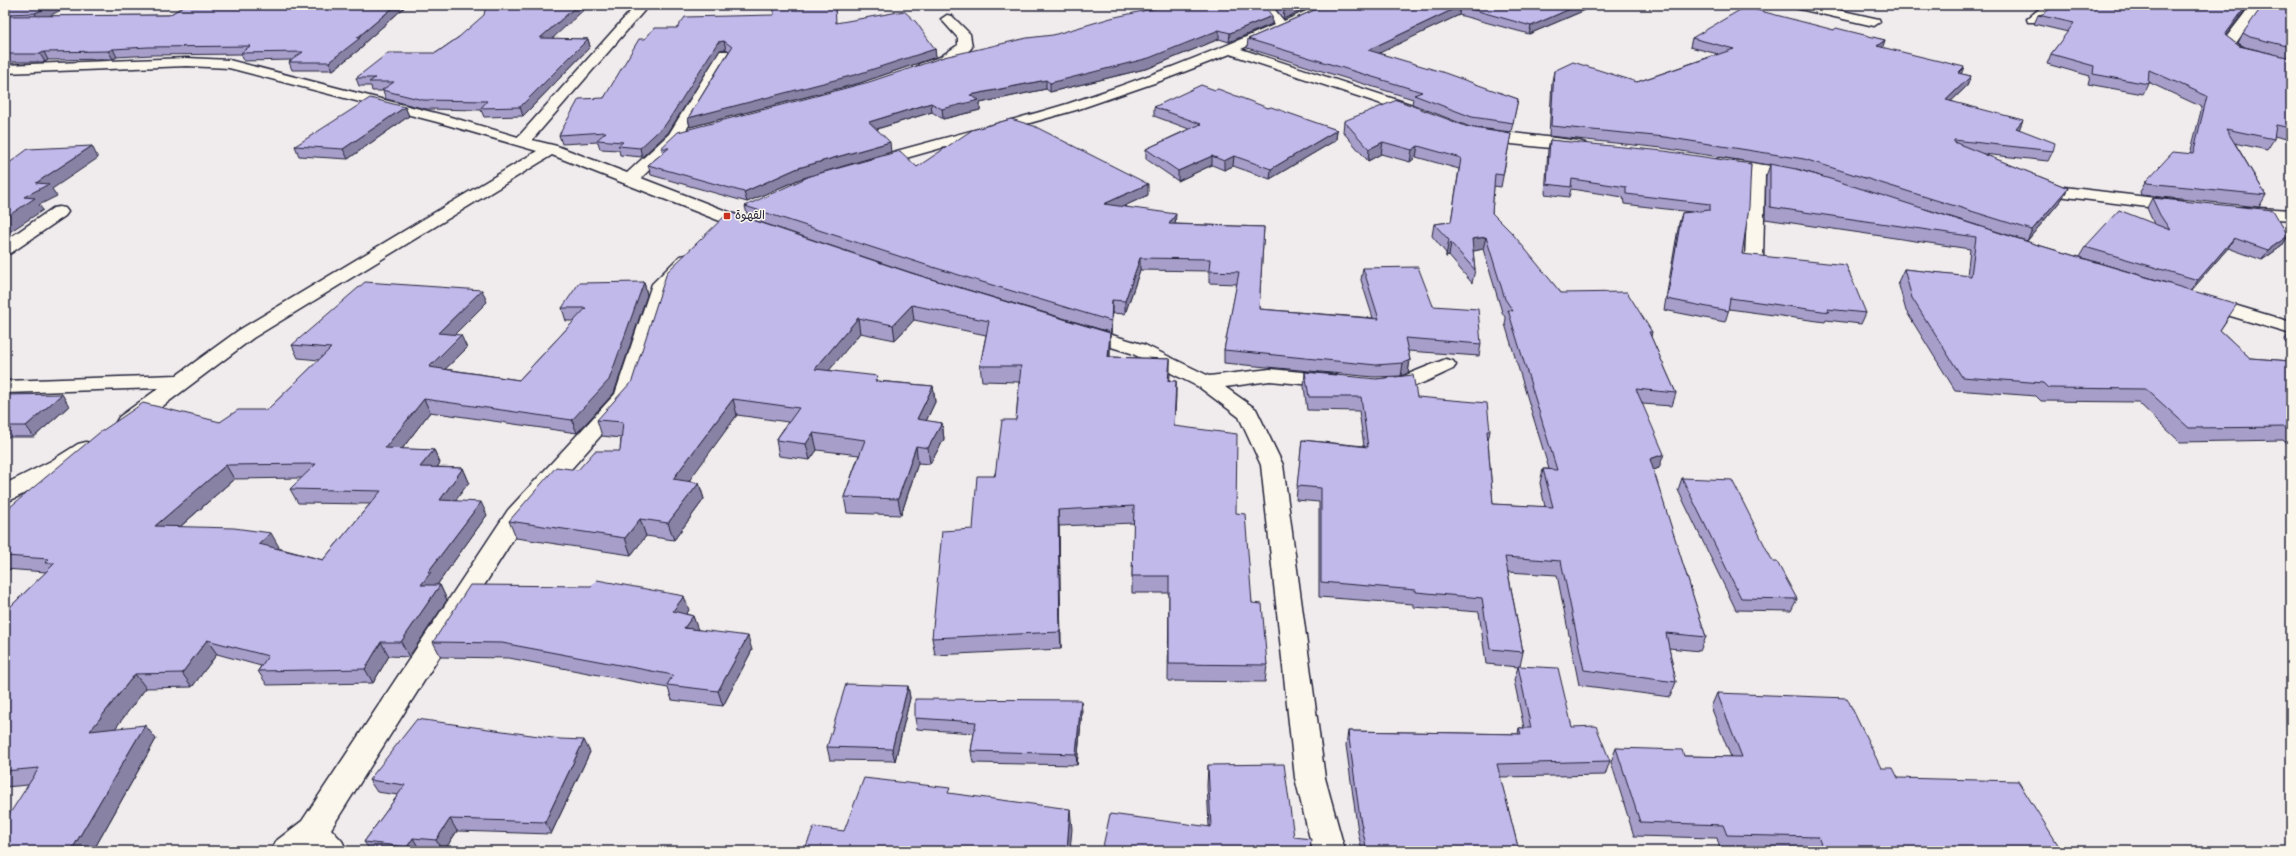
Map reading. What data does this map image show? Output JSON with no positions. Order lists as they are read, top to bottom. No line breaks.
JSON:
{"places":{"transit":["القهوة"]}}
